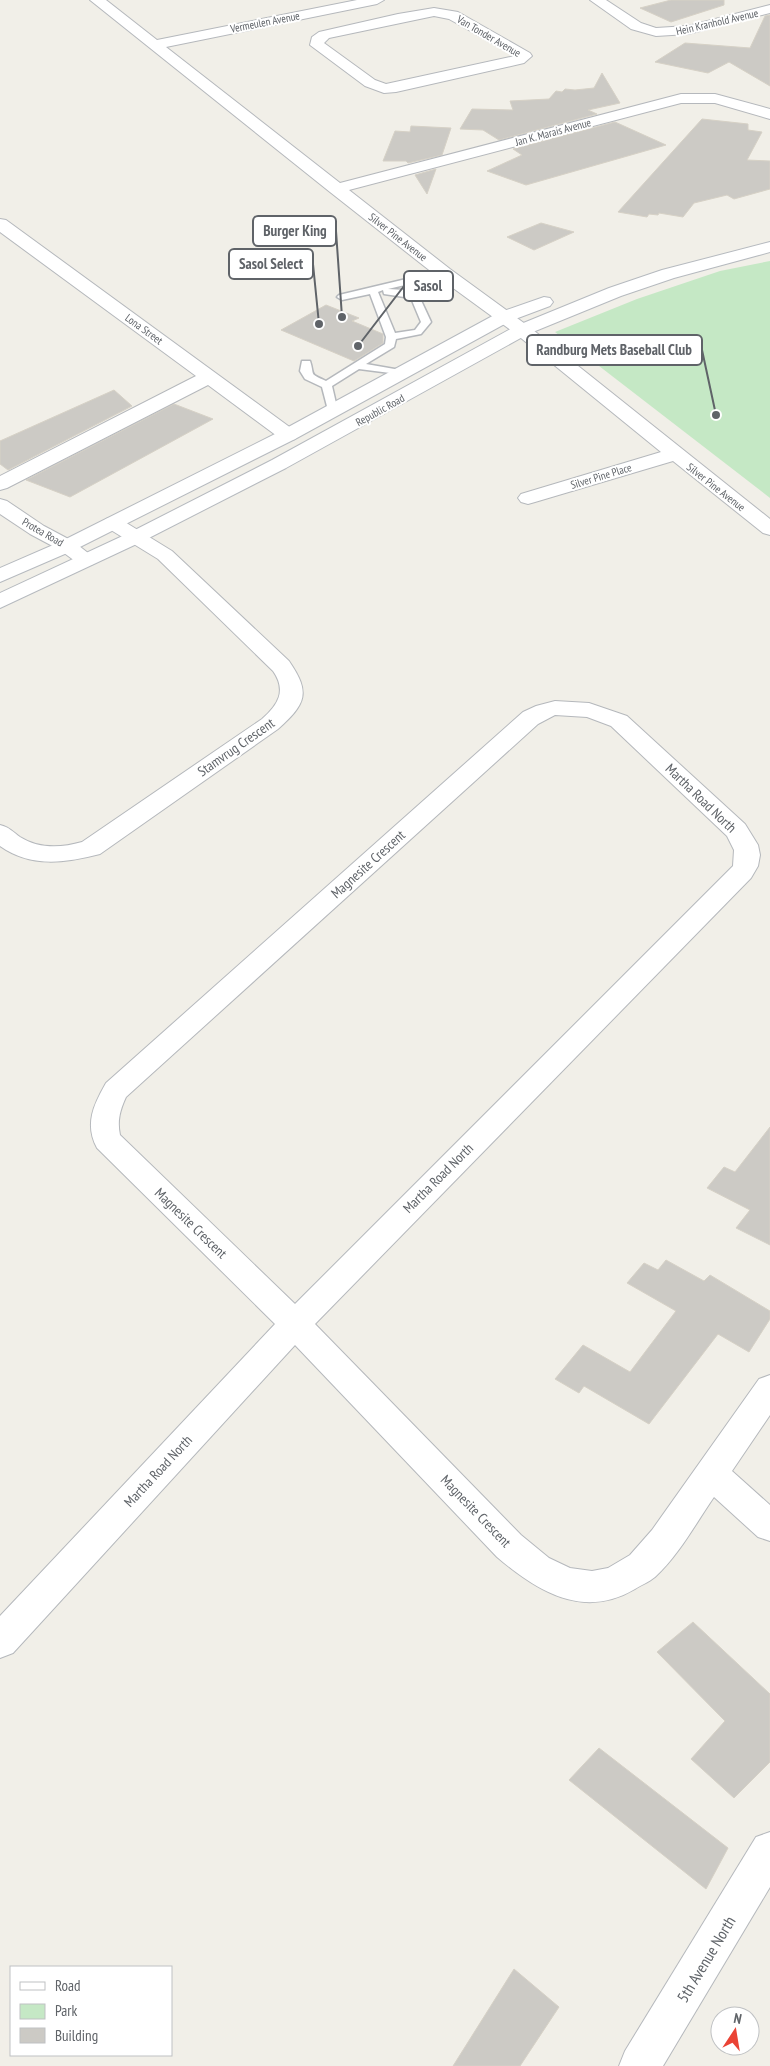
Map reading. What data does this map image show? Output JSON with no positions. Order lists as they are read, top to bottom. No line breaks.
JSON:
{"streets":{"street":["Vermeulen Avenue","Hein Kranhold Avenue","Van Tonder Avenue","Jan K. Marais Avenue","Silver Pine Avenue","Lona Street","Republic Road","Silver Pine Place","Protea Road","Stamvrug Crescent","Martha Road North","Magnesite Crescent","5th Avenue North"]},"crossings":[["Vermeulen Avenue","Silver Pine Avenue"],["Jan K. Marais Avenue","Silver Pine Avenue"],["Silver Pine Avenue","Republic Road"],["Silver Pine Avenue","Silver Pine Place"],["Lona Street","Republic Road"],["Republic Road","Protea Road"],["Republic Road","Stamvrug Crescent"],["Martha Road North","Magnesite Crescent"]],"places":["Burger King","Sasol Select","Sasol","Randburg Mets Baseball Club"],"legend":["Road","Park","Building"],"north":"top"}
